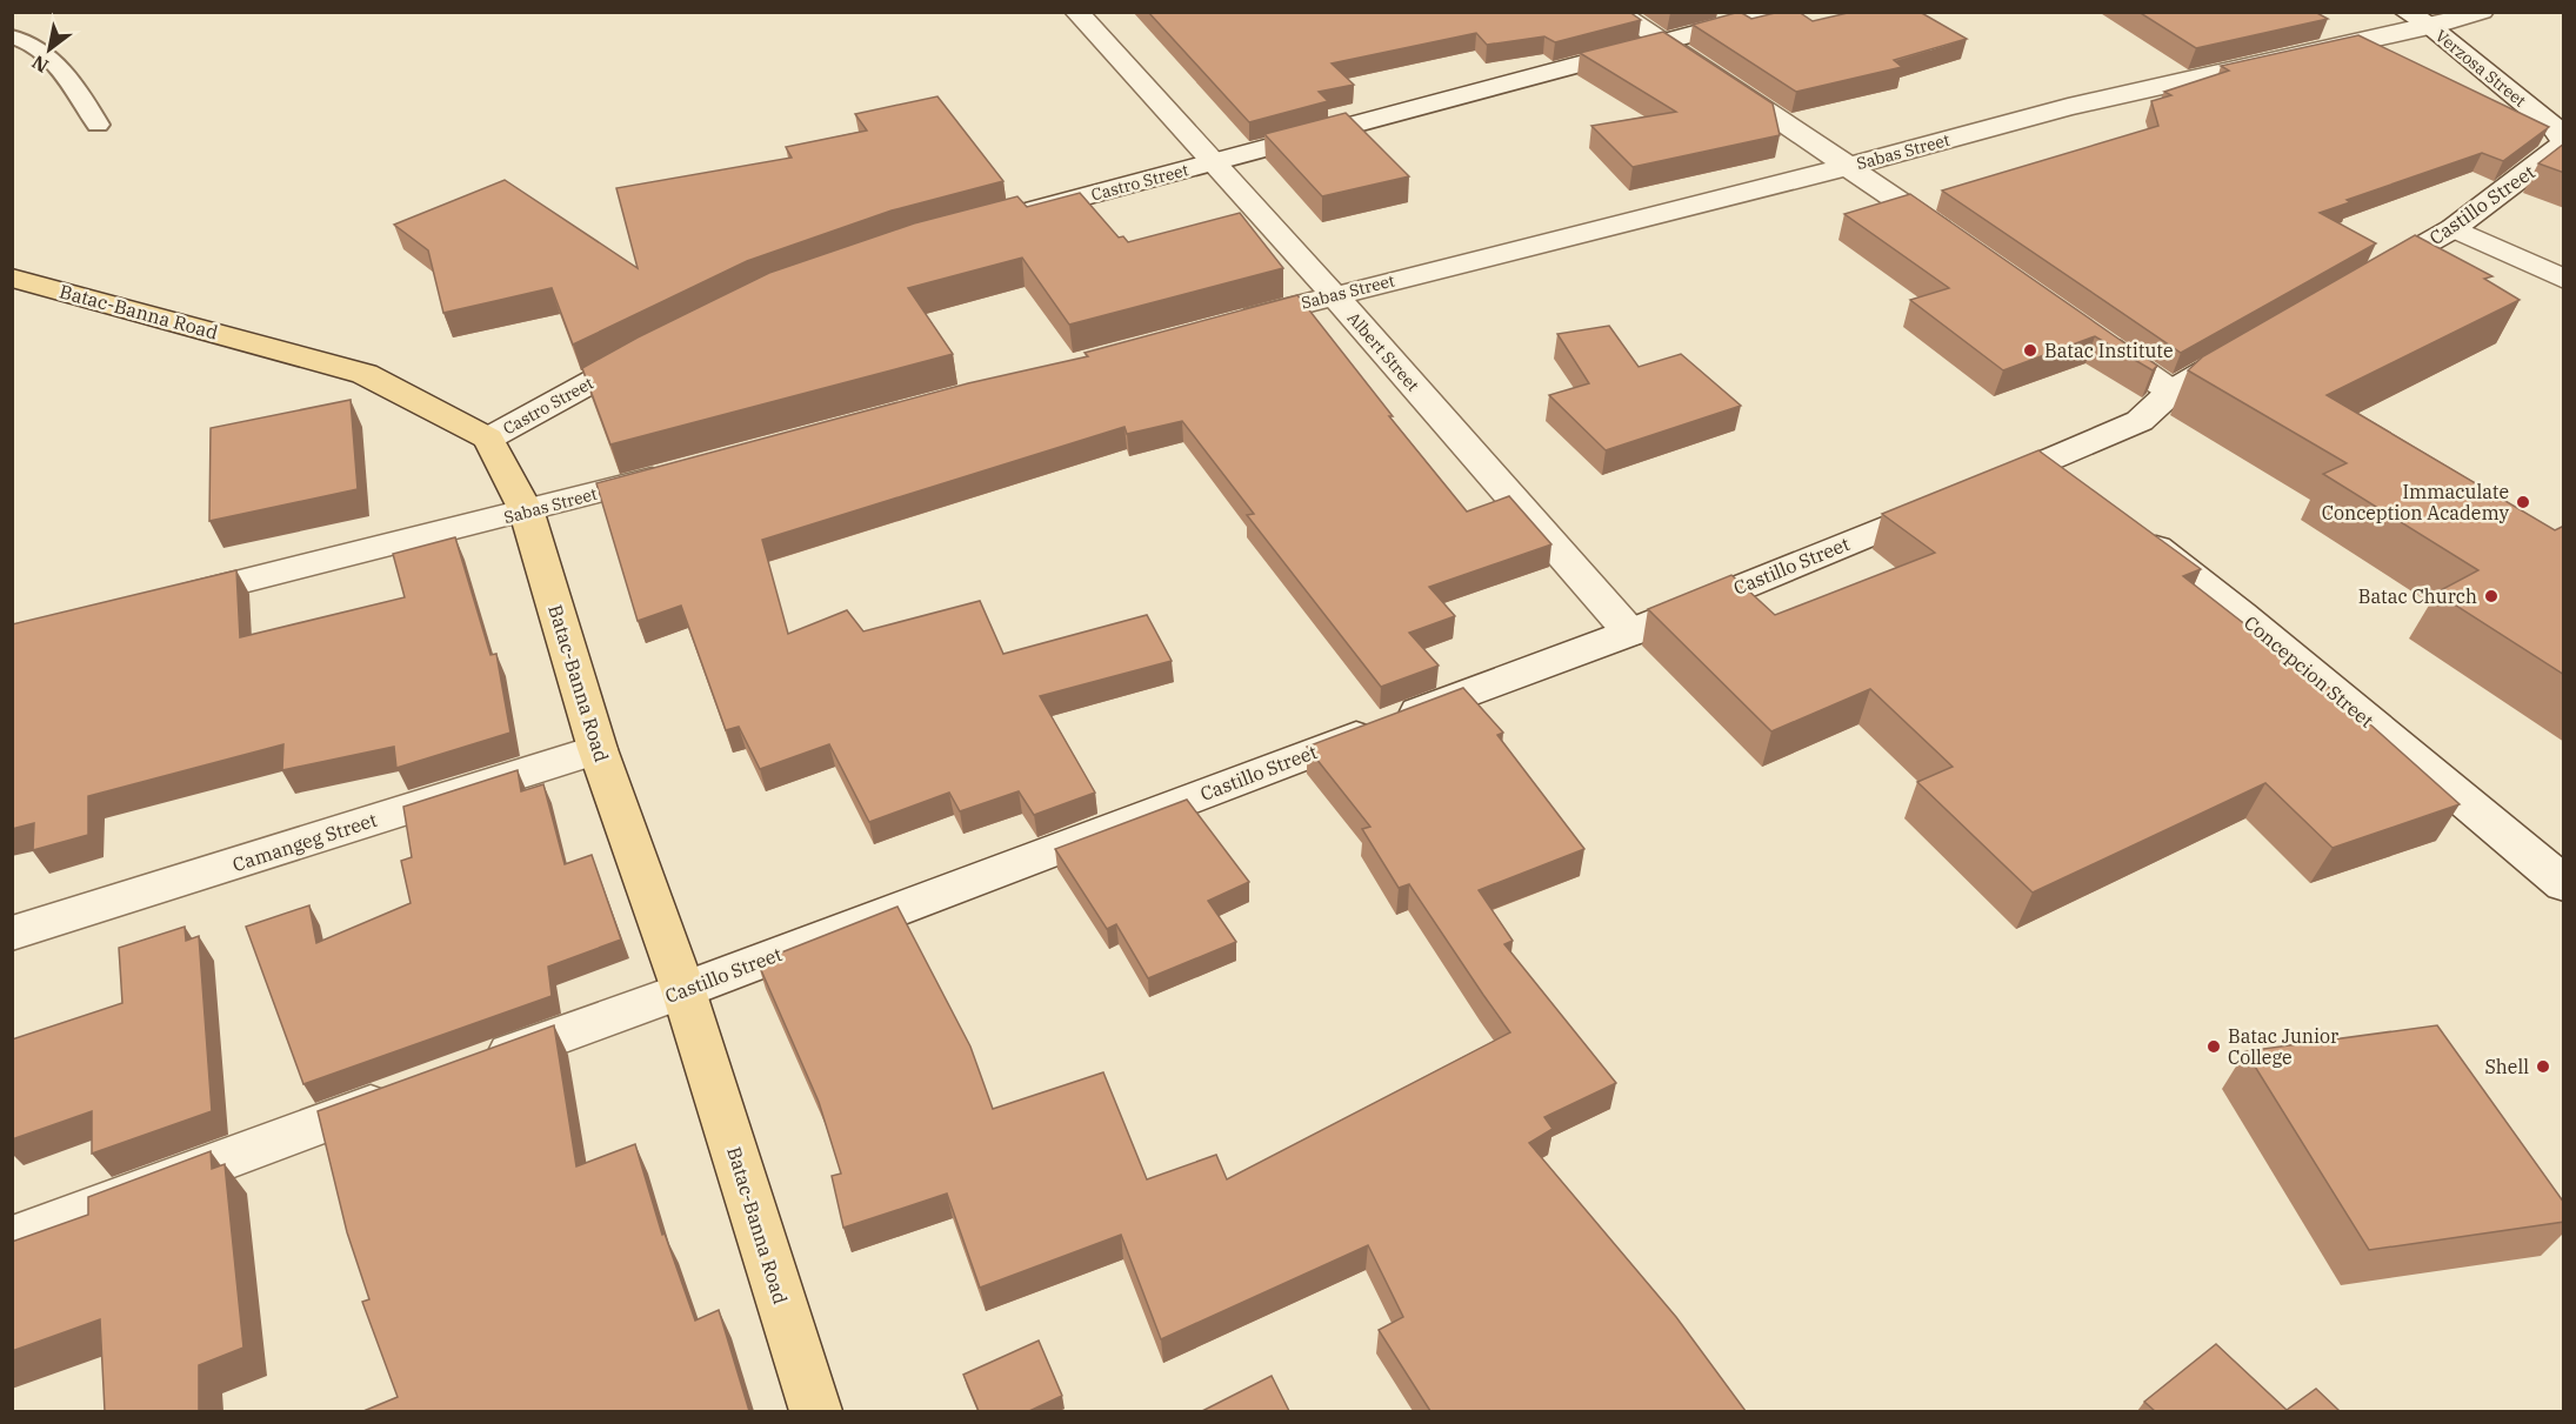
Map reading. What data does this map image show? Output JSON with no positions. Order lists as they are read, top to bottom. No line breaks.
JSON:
{"streets":{"main road":["Batac-Banna Road"],"street":["Verzosa Street","Sabas Street","Castro Street","Castillo Street","Albert Street","Concepcion Street","Camangeg Street"]},"crossings":[["Verzosa Street","Sabas Street"],["Verzosa Street","Castillo Street"],["Sabas Street","Batac-Banna Road"],["Sabas Street","Albert Street"],["Castro Street","Batac-Banna Road"],["Castro Street","Albert Street"],["Castillo Street","Batac-Banna Road"],["Castillo Street","Albert Street"],["Batac-Banna Road","Camangeg Street"]],"places":["Batac Institute","Immaculate Conception Academy","Batac Church","Batac Junior College","Shell"],"north":"bottom left"}
